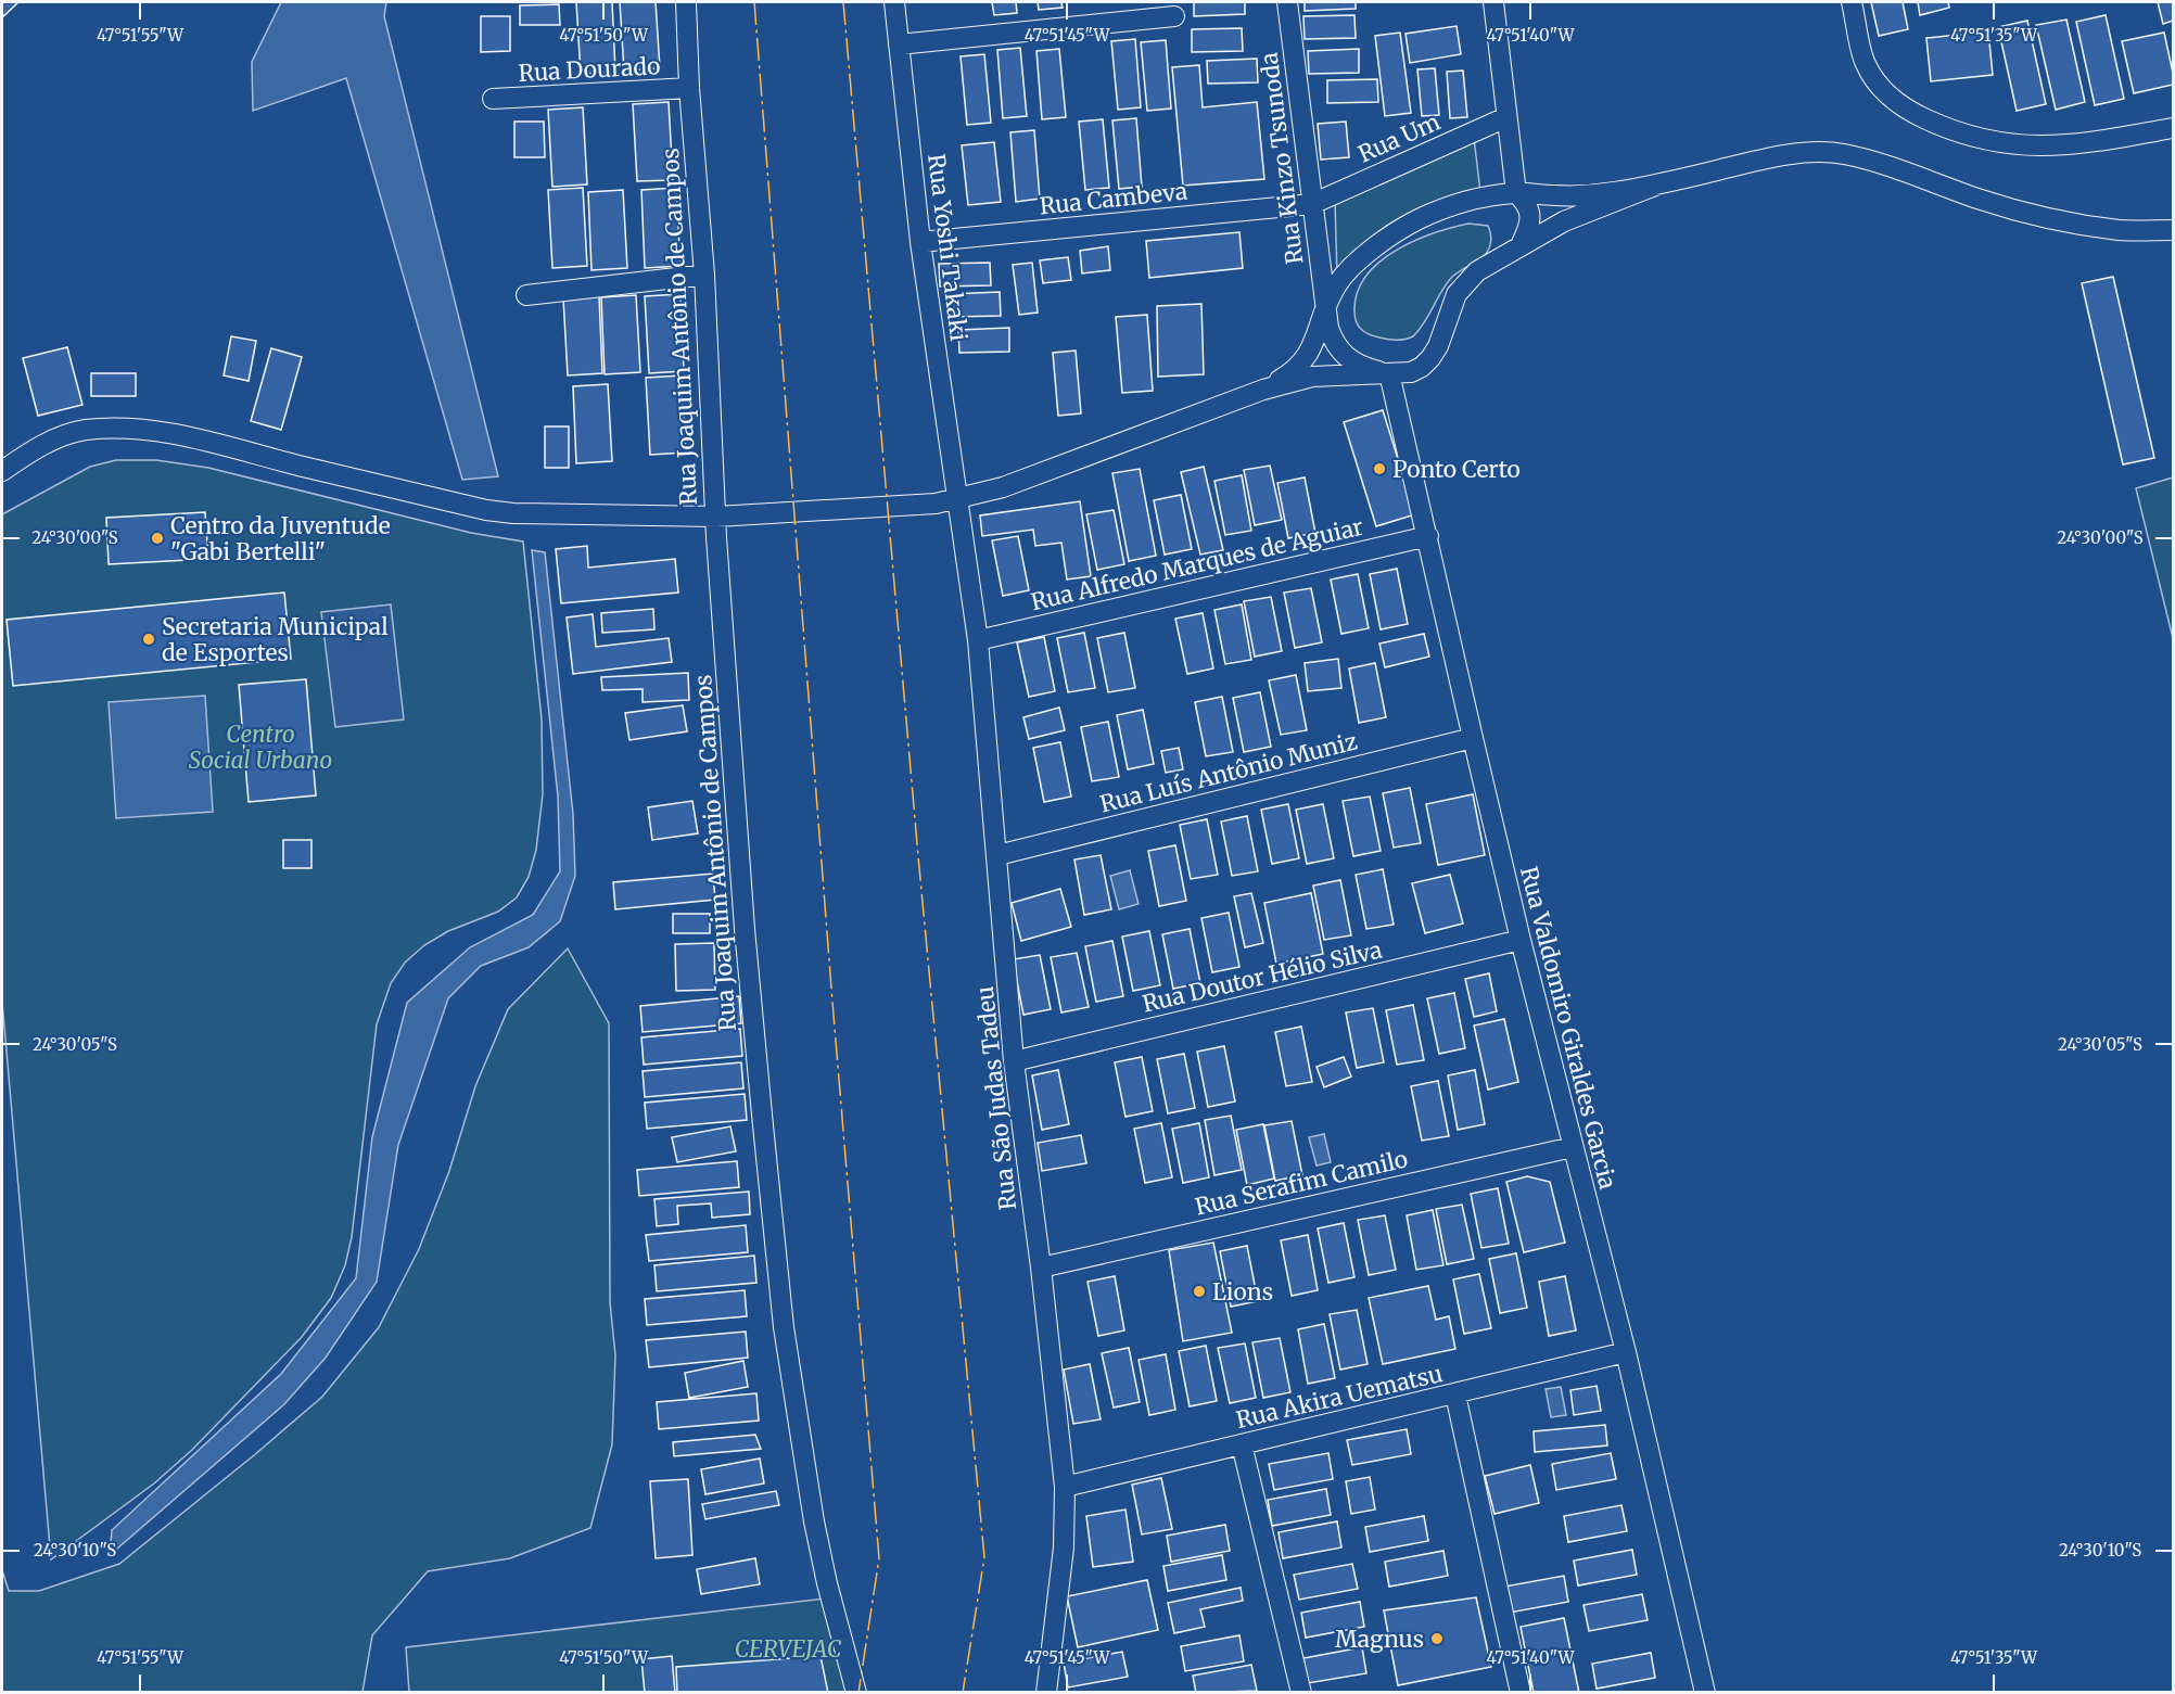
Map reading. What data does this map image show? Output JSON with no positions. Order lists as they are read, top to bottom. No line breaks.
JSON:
{"streets":{"street":["Rua Dourado","Rua Um","Rua Kinzo Tsunoda","Rua Cambeva","Rua Yoshi Takaki","Rua Joaquim Antônio de Campos","Rua Alfredo Marques de Aguiar","Rua Luís Antônio Muniz","Rua Doutor Hélio Silva","Rua Valdomiro Giraldes Garcia","Rua São Judas Tadeu","Rua Serafim Camilo","Rua Akira Uematsu"]},"crossings":[["Rua Dourado","Rua Joaquim Antônio de Campos"],["Rua Um","Rua Kinzo Tsunoda"],["Rua Um","Rua Cambeva"],["Rua Kinzo Tsunoda","Rua Cambeva"],["Rua Kinzo Tsunoda","Rua Valdomiro Giraldes Garcia"],["Rua Cambeva","Rua Yoshi Takaki"],["Rua Yoshi Takaki","Rua São Judas Tadeu"],["Rua Alfredo Marques de Aguiar","Rua Valdomiro Giraldes Garcia"],["Rua Alfredo Marques de Aguiar","Rua São Judas Tadeu"],["Rua Luís Antônio Muniz","Rua Valdomiro Giraldes Garcia"],["Rua Luís Antônio Muniz","Rua São Judas Tadeu"],["Rua Doutor Hélio Silva","Rua Valdomiro Giraldes Garcia"],["Rua Doutor Hélio Silva","Rua São Judas Tadeu"],["Rua Valdomiro Giraldes Garcia","Rua Serafim Camilo"],["Rua Valdomiro Giraldes Garcia","Rua Akira Uematsu"],["Rua São Judas Tadeu","Rua Serafim Camilo"],["Rua São Judas Tadeu","Rua Akira Uematsu"]],"parks":["Centro Social Urbano","CERVEJAC"],"places":["Ponto Certo","Centro da Juventude \"Gabi Bertelli\"","Secretaria Municipal de Esportes","Lions","Magnus"],"coordinates":["47°51'55\"W","47°51'50\"W","47°51'45\"W","47°51'40\"W","47°51'35\"W","24°30'00\"S","24°30'05\"S","24°30'10\"S"]}
